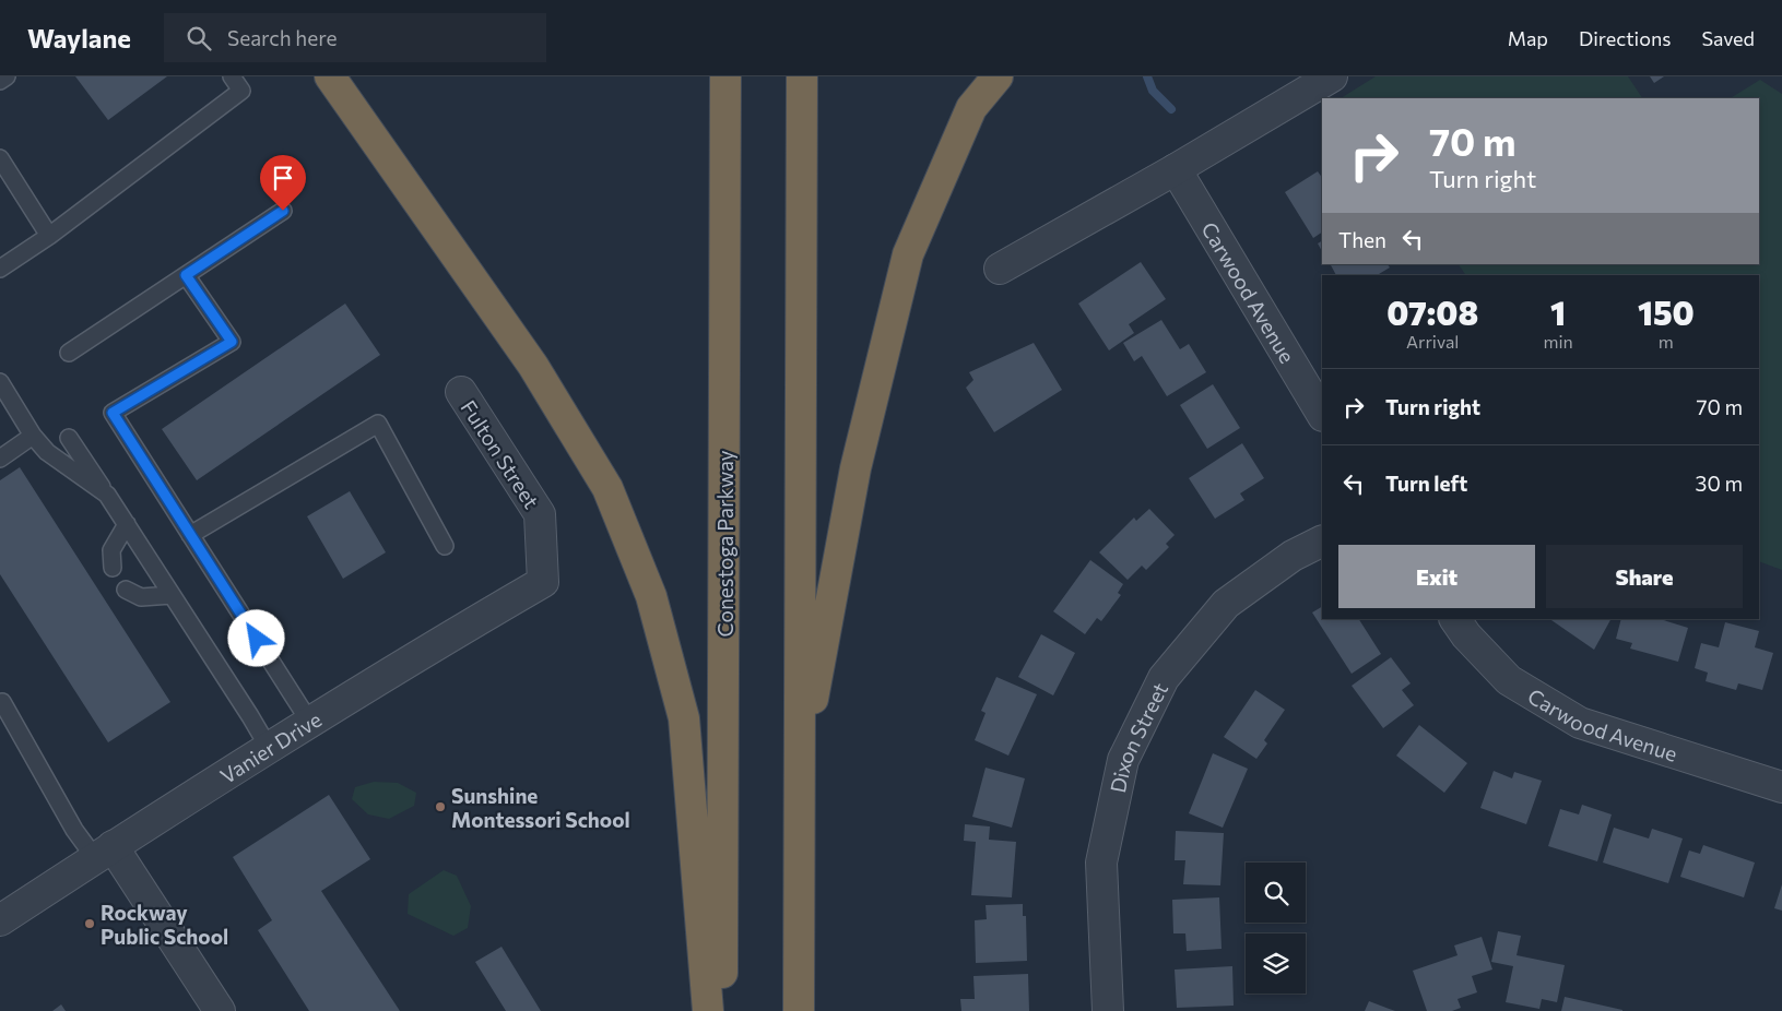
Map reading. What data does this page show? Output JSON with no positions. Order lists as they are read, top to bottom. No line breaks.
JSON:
{"streets":{"highway":["Conestoga Parkway"],"street":["Carwood Avenue","Fulton Street","Dixon Street","Vanier Drive"]},"crossings":[["Fulton Street","Vanier Drive"]],"places":["Sunshine Montessori School","Rockway Public School"],"page":{"header":"Waylane","search":"Search here","nav":["Map","Directions","Saved"],"turn":["70 m","Turn right"],"then":"Then","eta":["07:08","Arrival","1","min","150","m"],"list":[{"name":"Turn right","value":"70 m"},{"name":"Turn left","value":"30 m"}],"buttons":["Exit","Share"]}}
